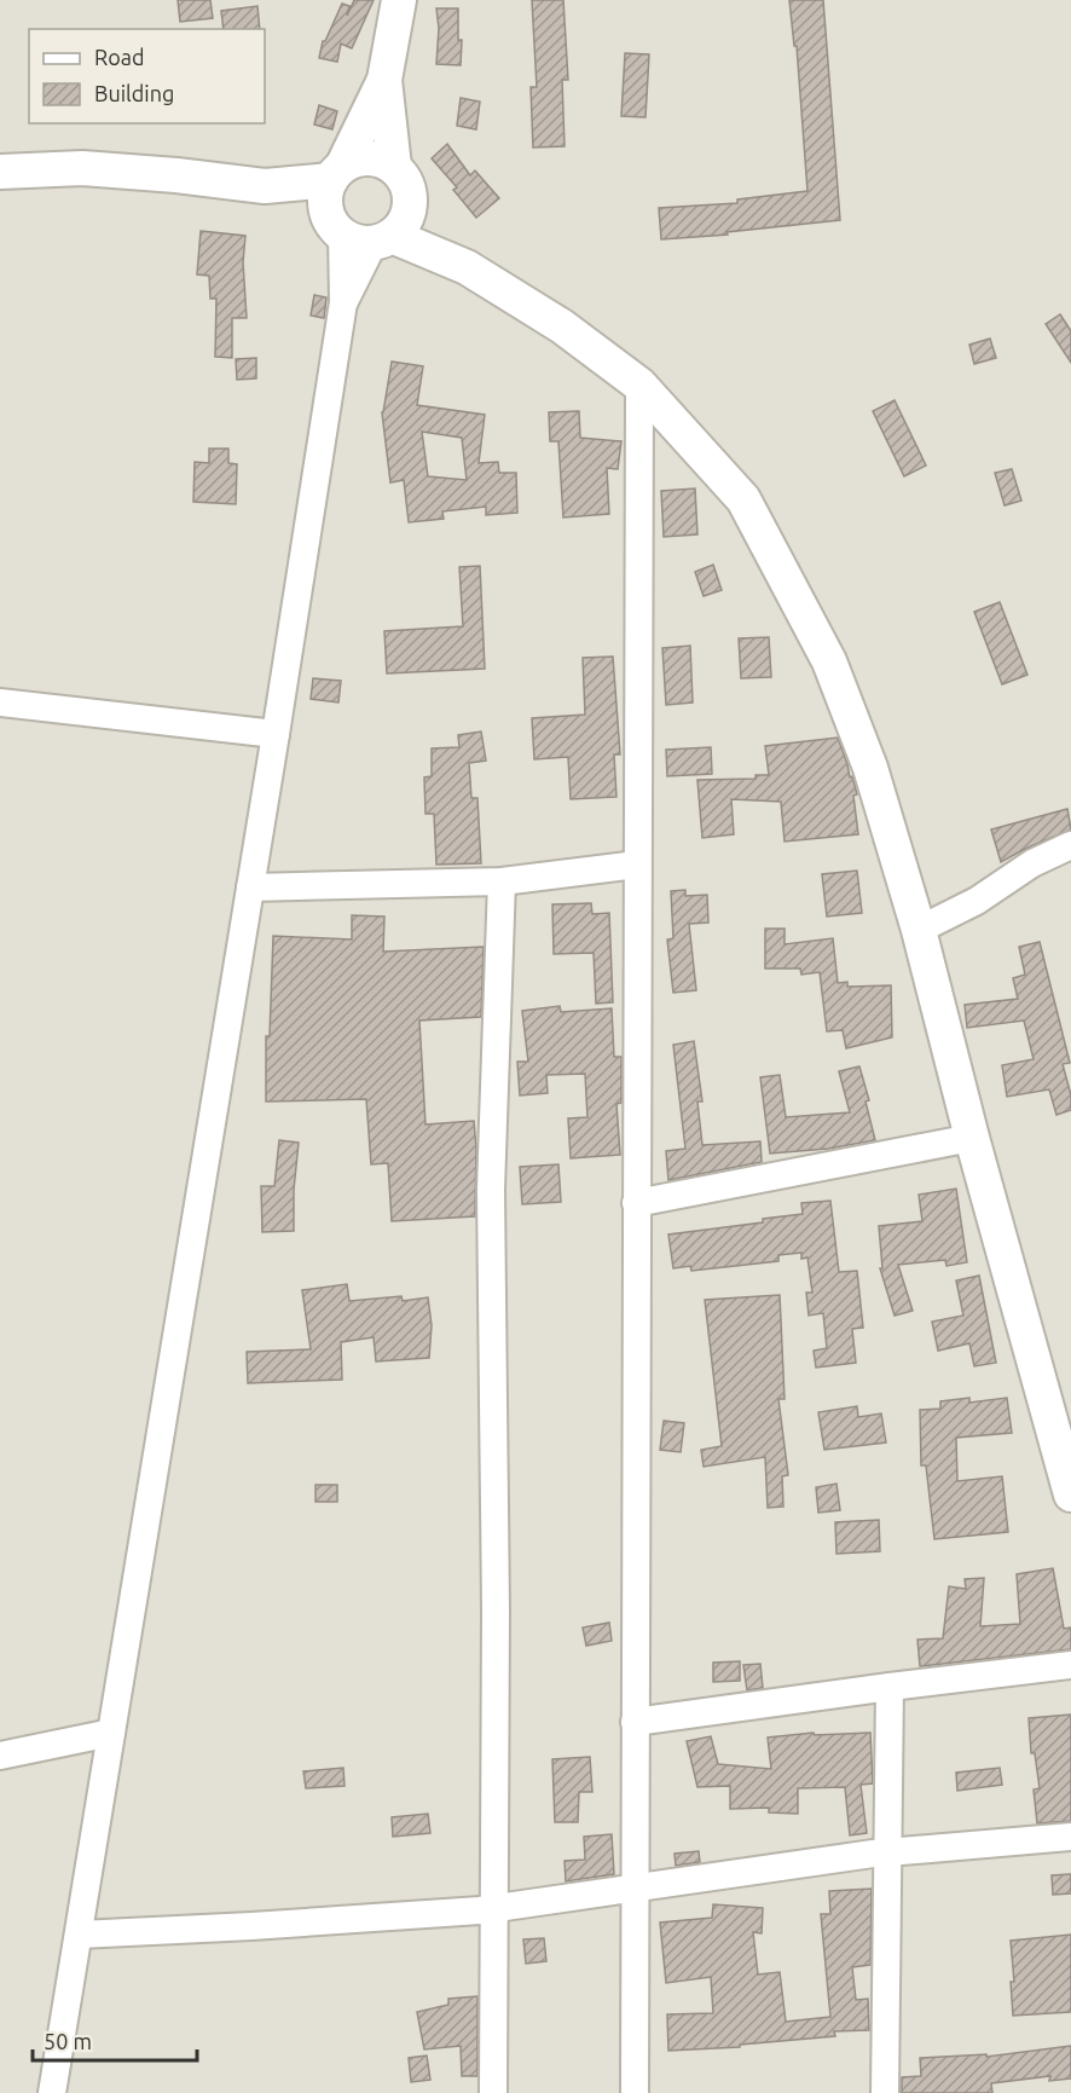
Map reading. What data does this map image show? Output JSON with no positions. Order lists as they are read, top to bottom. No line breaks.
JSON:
{"legend":["Road","Building"],"scale_bar":"50 m"}
